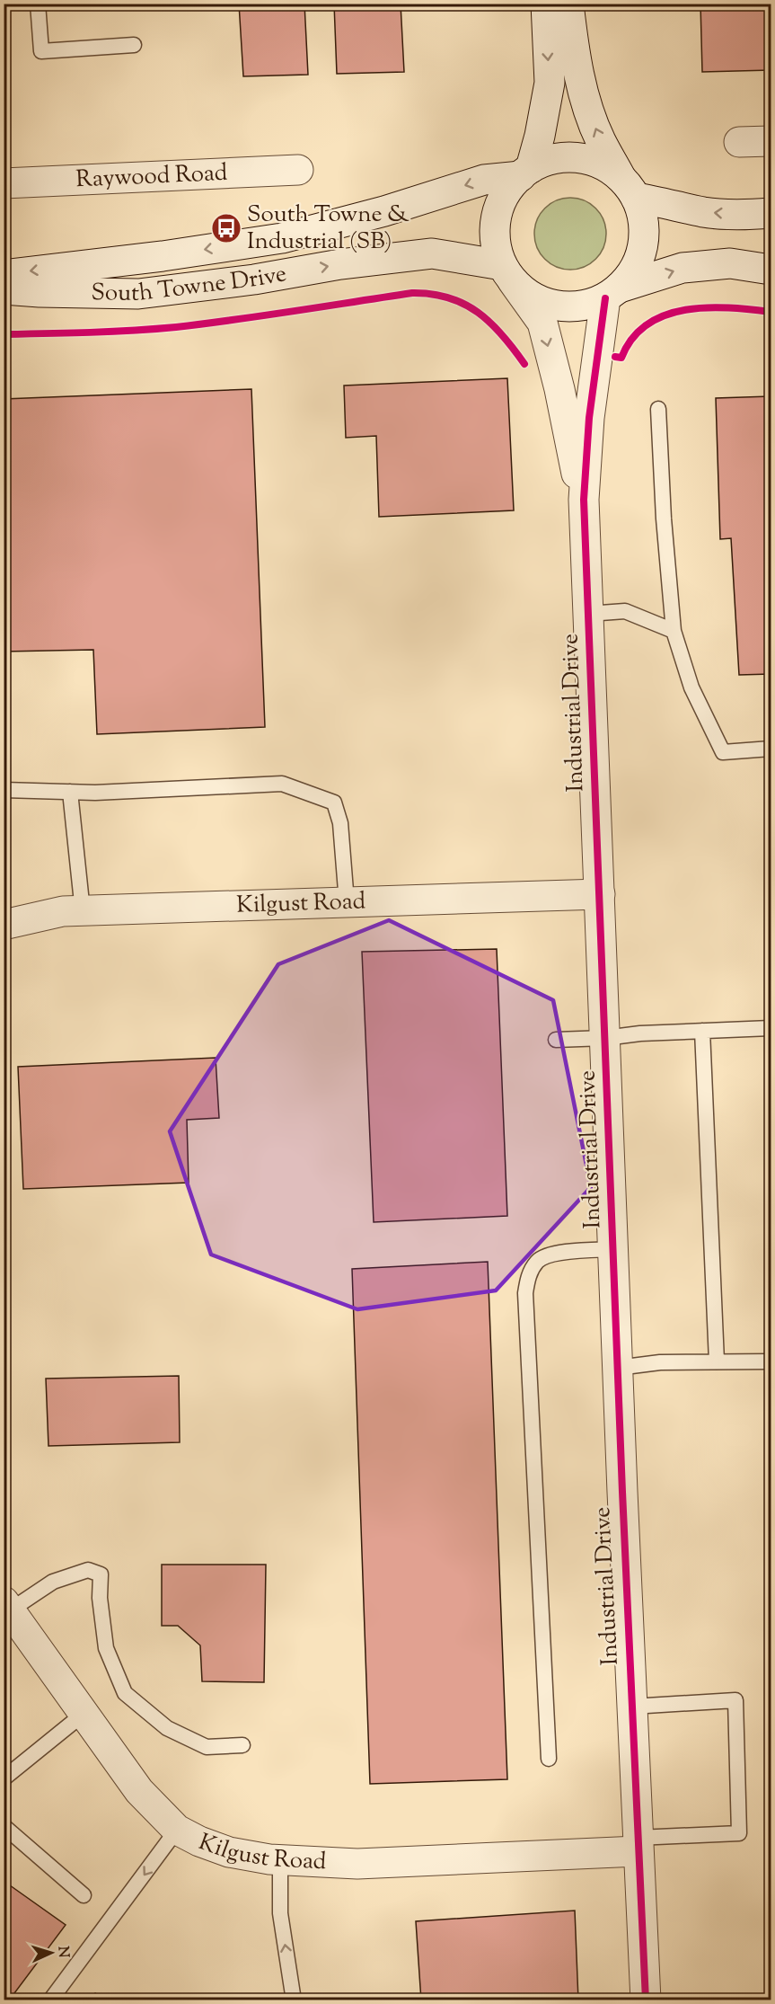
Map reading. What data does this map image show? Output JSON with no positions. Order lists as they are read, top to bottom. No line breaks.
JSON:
{"streets":{"street":["Raywood Road","South Towne Drive","Industrial Drive","Kilgust Road"]},"crossings":[["South Towne Drive","Industrial Drive"],["Industrial Drive","Kilgust Road"]],"places":{"bus stop":["South Towne & Industrial (SB)"]},"north":"right"}
